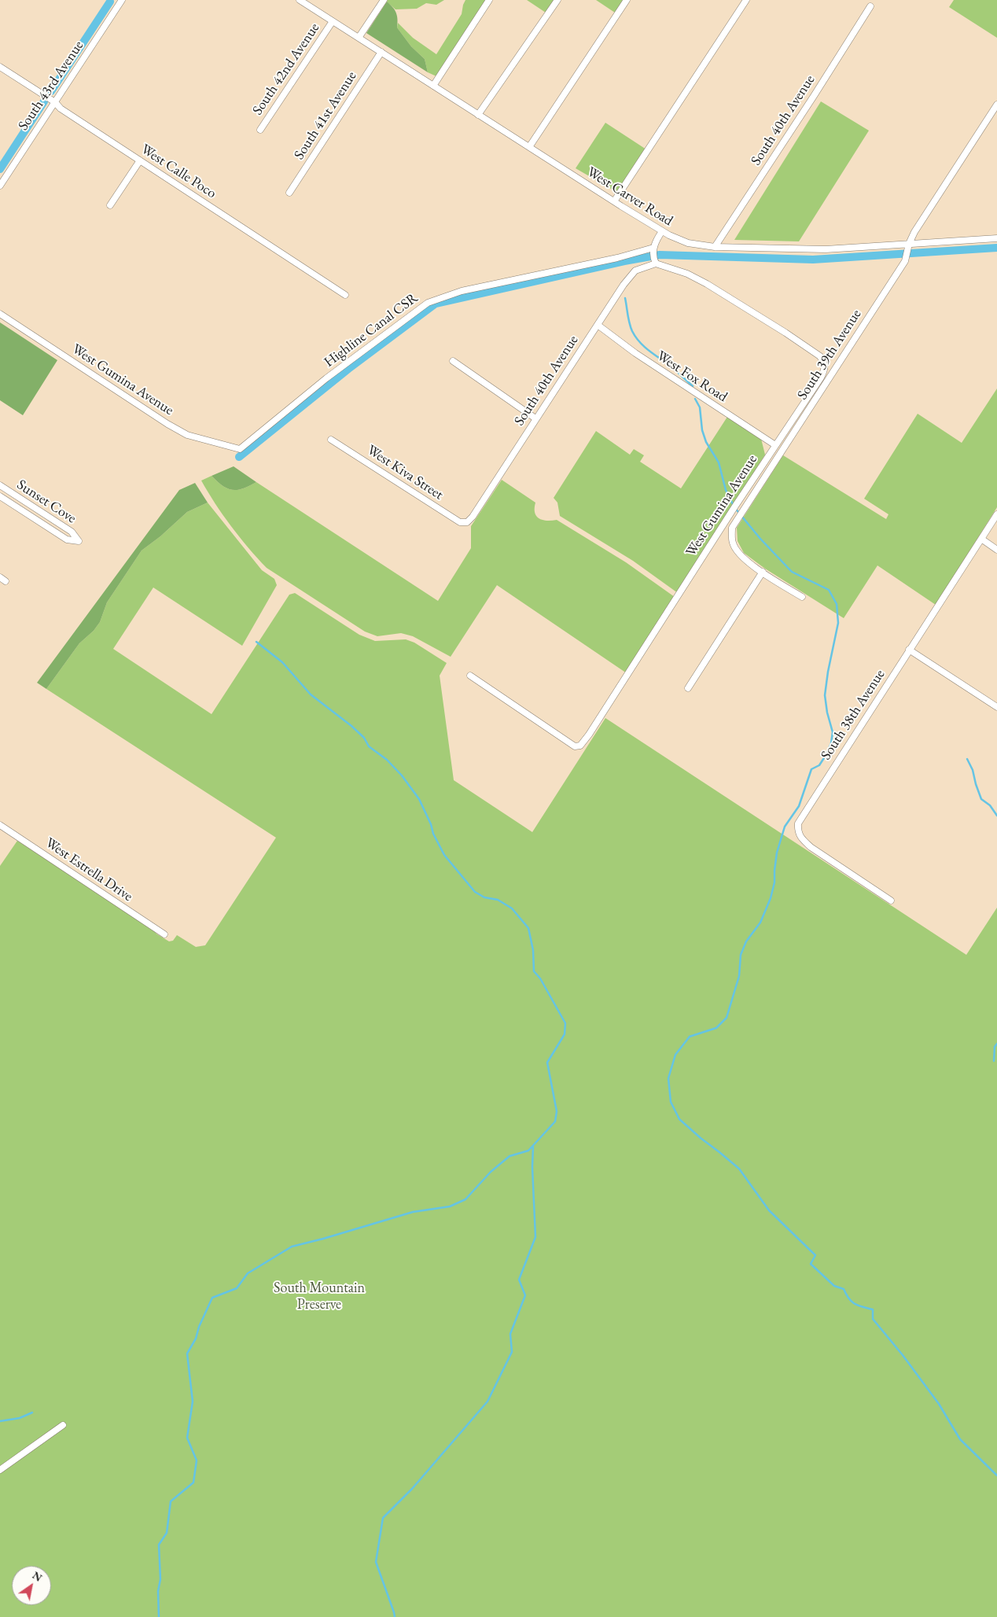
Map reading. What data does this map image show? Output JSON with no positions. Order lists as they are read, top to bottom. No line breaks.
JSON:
{"streets":{"street":["South 42nd Avenue","South 43rd Avenue","South 41st Avenue","South 40th Avenue","West Calle Poco","West Carver Road","Highline Canal CSR","South 39th Avenue","West Fox Road","West Gumina Avenue","West Kiva Street","Sunset Cove","South 38th Avenue","West Estrella Drive"]},"crossings":[["South 42nd Avenue","West Carver Road"],["South 43rd Avenue","West Calle Poco"],["South 41st Avenue","West Carver Road"],["South 40th Avenue","West Carver Road"],["South 40th Avenue","West Fox Road"],["South 40th Avenue","West Gumina Avenue"],["South 40th Avenue","West Kiva Street"],["West Carver Road","South 39th Avenue"],["Highline Canal CSR","West Gumina Avenue"],["West Fox Road","West Gumina Avenue"]],"parks":["South Mountain Preserve"],"north":"top right"}
